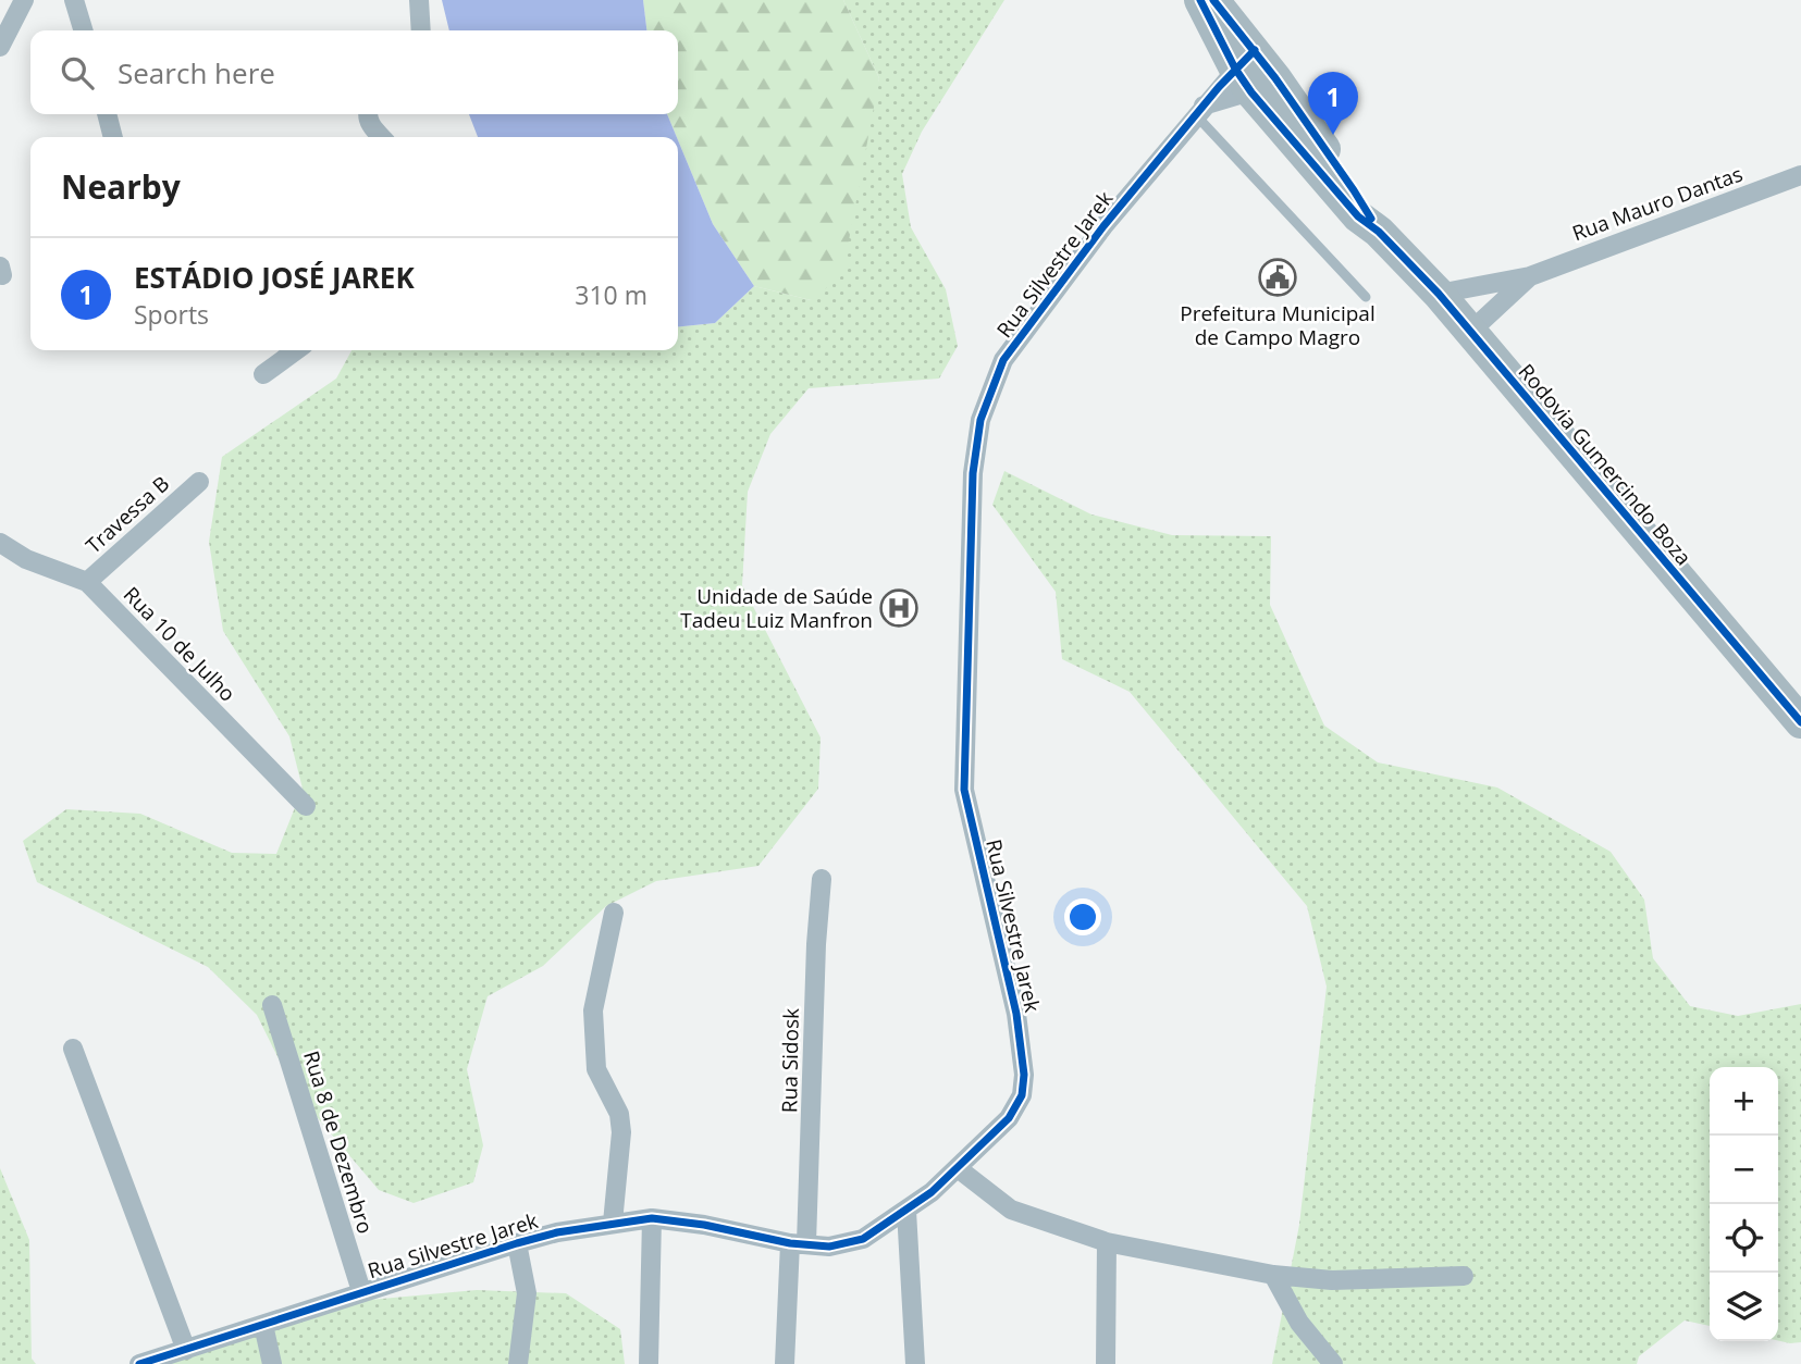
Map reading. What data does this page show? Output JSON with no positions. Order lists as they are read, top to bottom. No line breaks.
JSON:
{"streets":{"main road":["Rodovia Gumercindo Boza"],"street":["Rua Mauro Dantas","Rua Silvestre Jarek","Travessa B","Rua 10 de Julho","Rua Sidosk","Rua 8 de Dezembro"]},"crossings":[["Rua Mauro Dantas","Rodovia Gumercindo Boza"],["Rua Silvestre Jarek","Rodovia Gumercindo Boza"],["Rua Silvestre Jarek","Rua Sidosk"],["Rua Silvestre Jarek","Rua 8 de Dezembro"],["Travessa B","Rua 10 de Julho"]],"places":{"public building":["Prefeitura Municipal de Campo Magro"],"hospital":["Unidade de Saúde Tadeu Luiz Manfron"]},"page":{"search":"Search here","pins":"1","heading":"Nearby","list":[{"mark":"1","name":"ESTÁDIO JOSÉ JAREK","note":"Sports","value":"310 m"}],"map_buttons":["+","−"]}}
